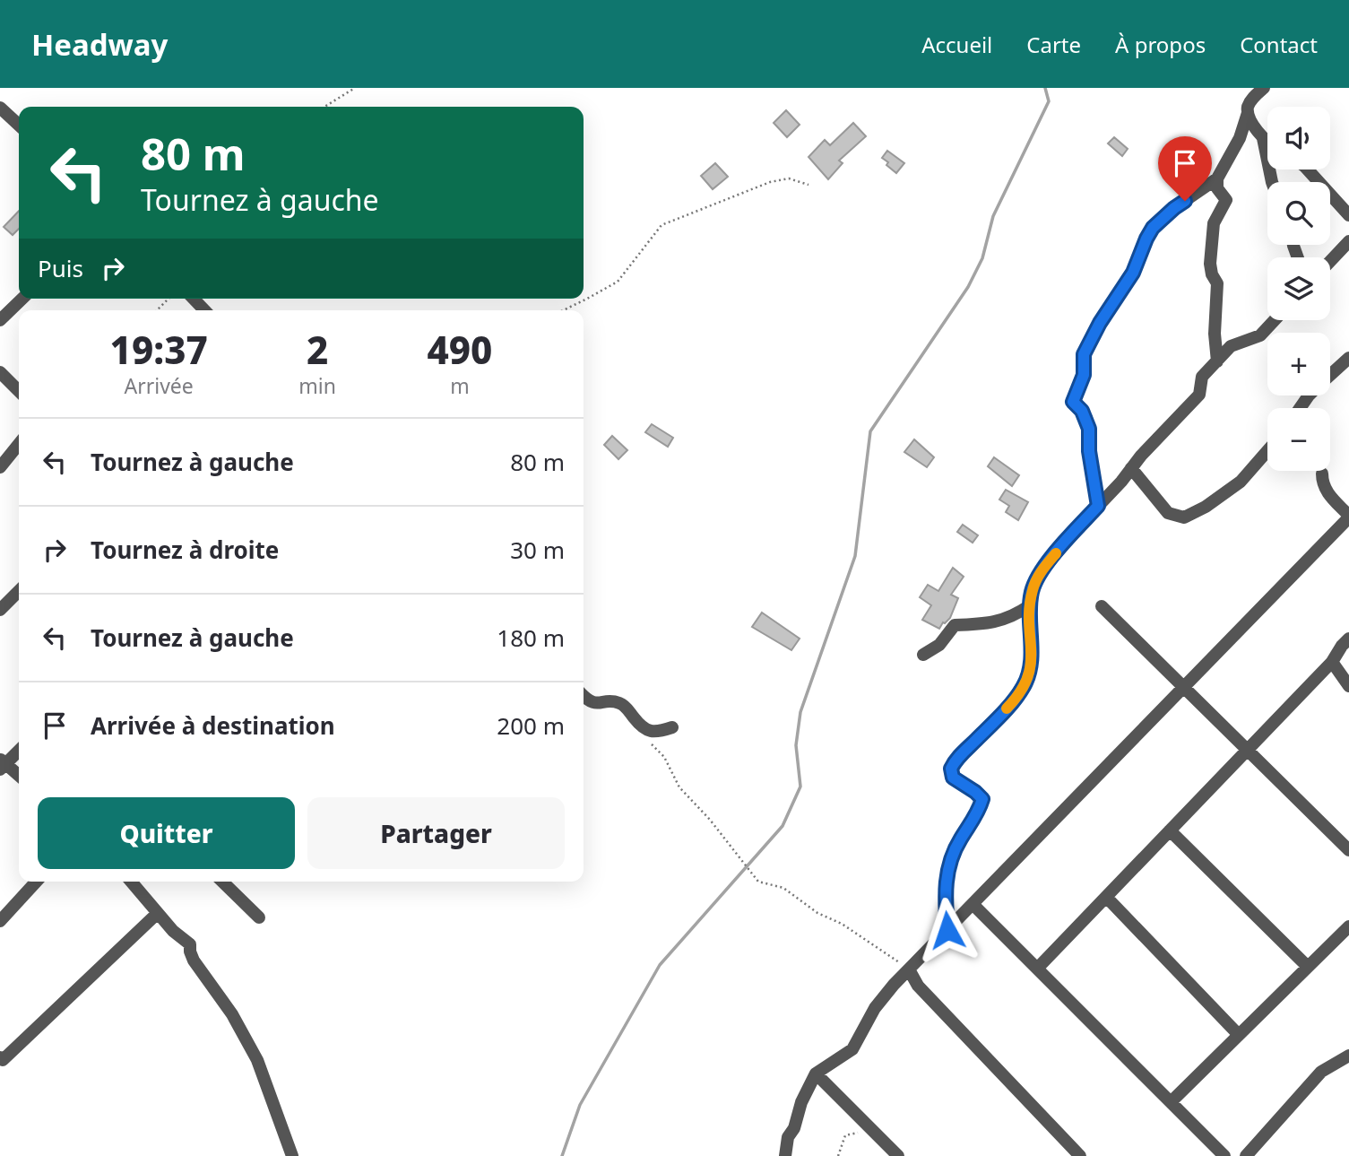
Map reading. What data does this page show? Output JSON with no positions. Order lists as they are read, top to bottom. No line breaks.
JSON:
{"page":{"header":"Headway","nav":["Accueil","Carte","À propos","Contact"],"map_buttons":["+","−"],"turn":["80 m","Tournez à gauche"],"then":"Puis","eta":["19:37","Arrivée","2","min","490","m"],"list":[{"name":"Tournez à gauche","value":"80 m"},{"name":"Tournez à droite","value":"30 m"},{"name":"Tournez à gauche","value":"180 m"},{"name":"Arrivée à destination","value":"200 m"}],"buttons":["Quitter","Partager"]}}
